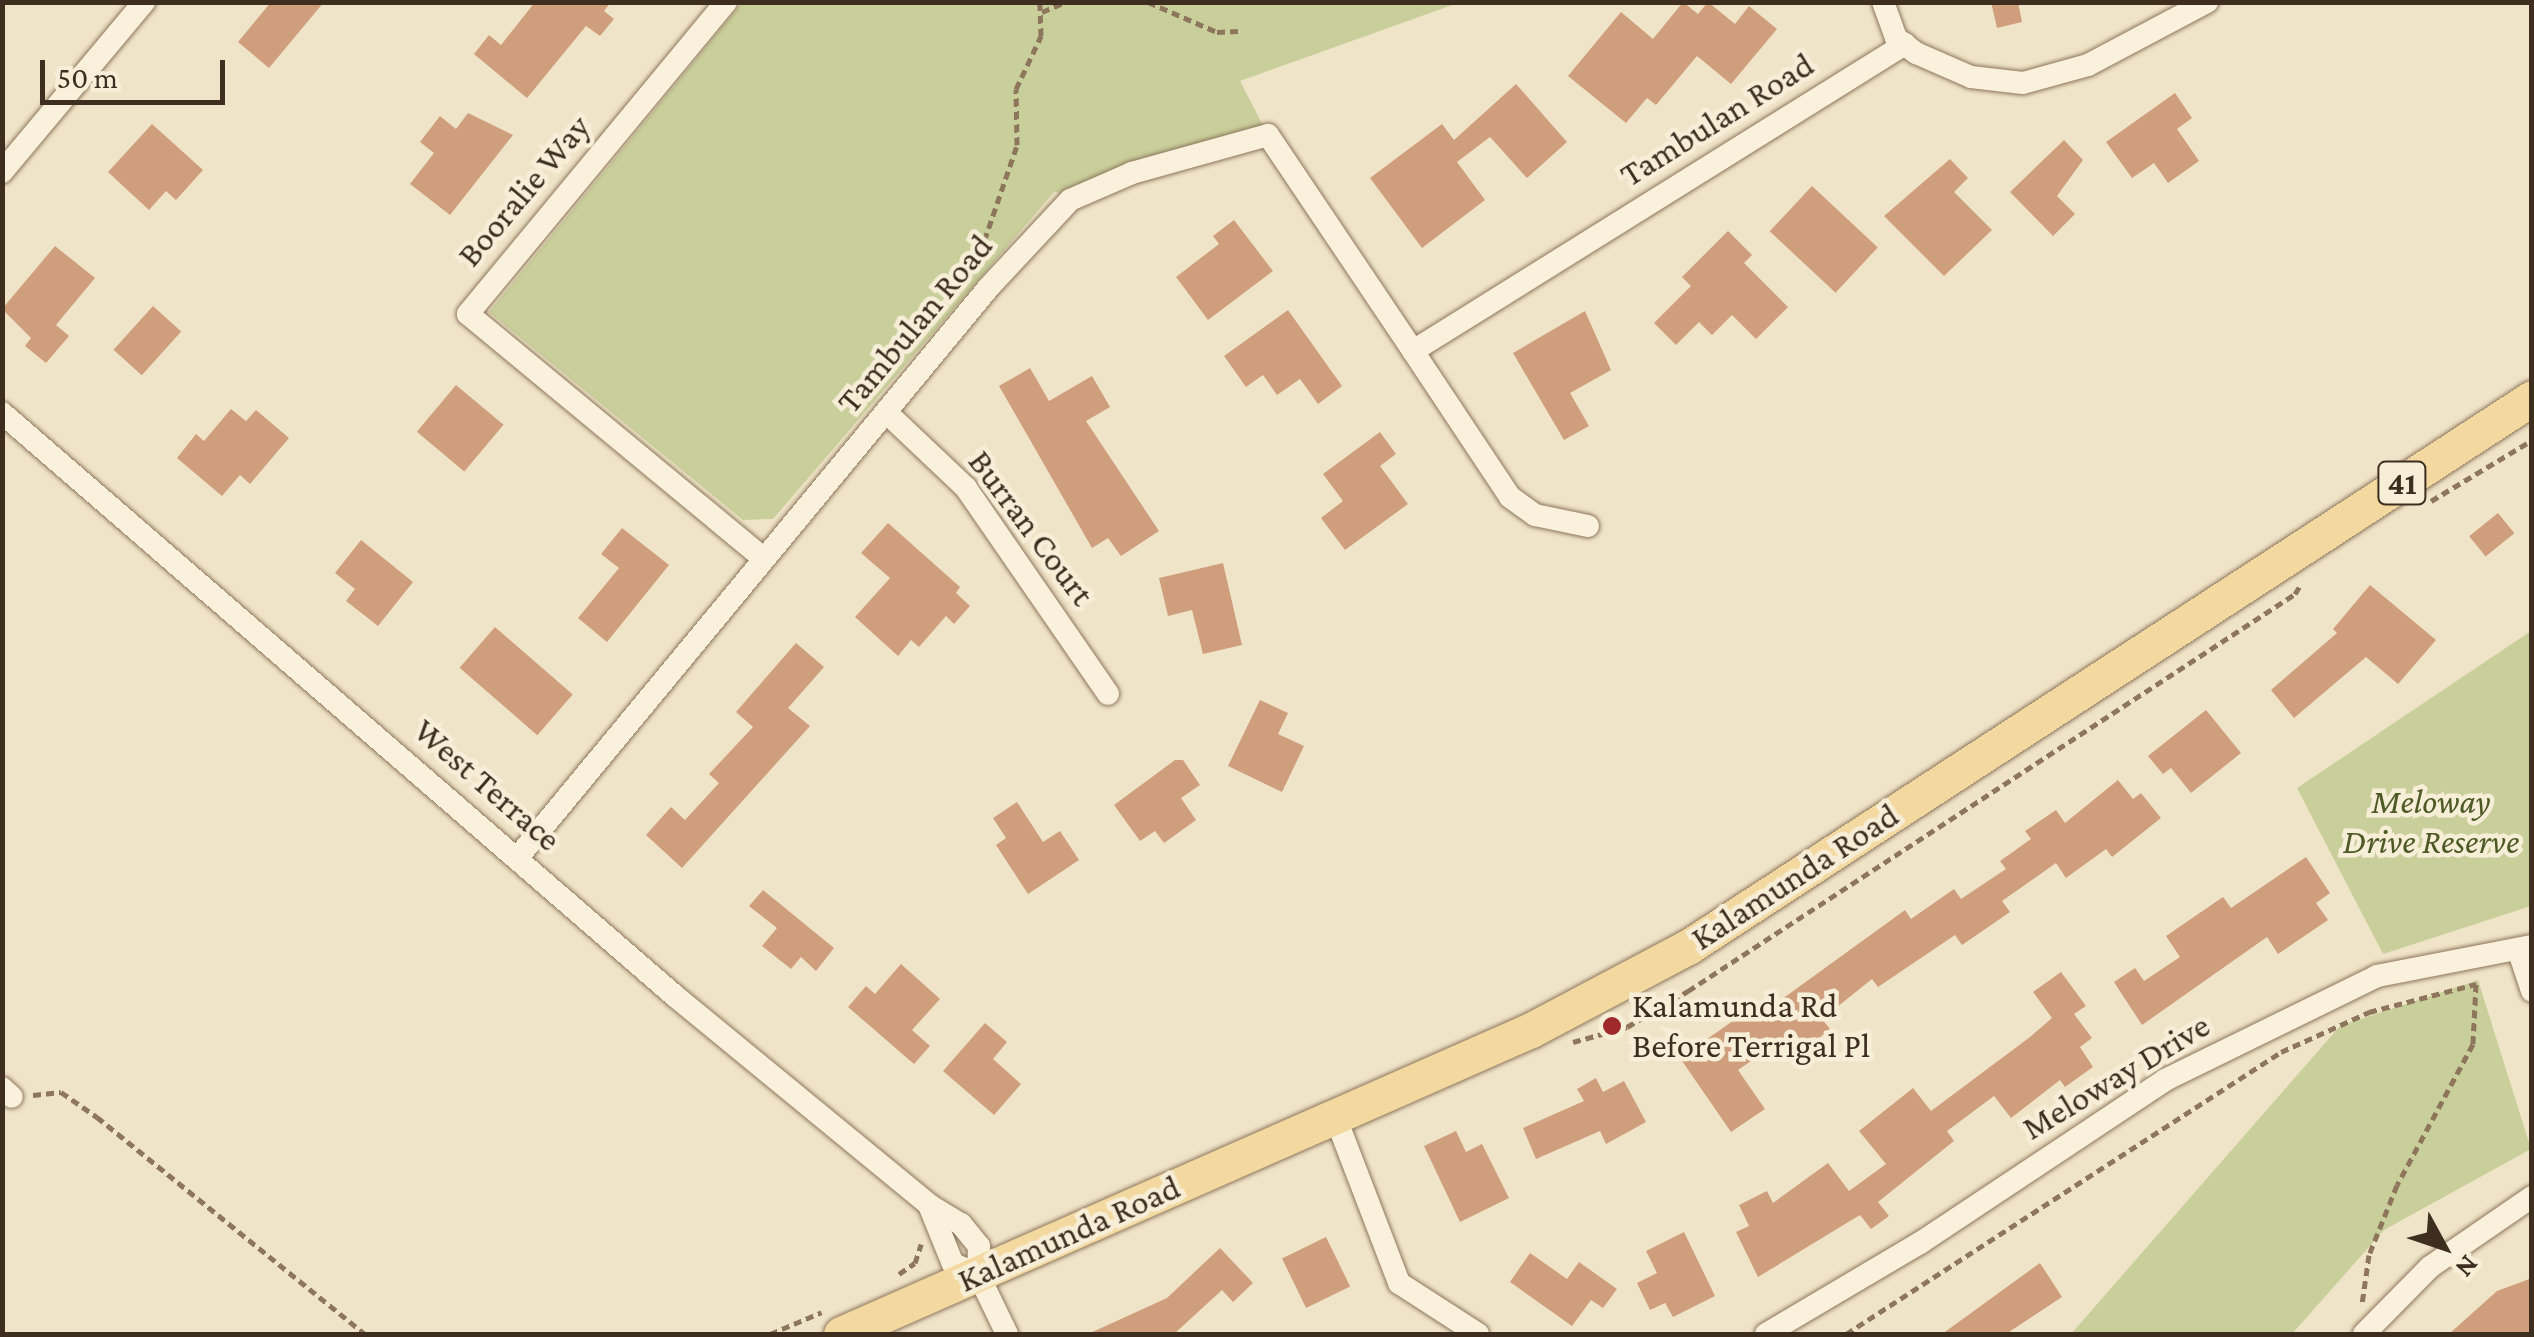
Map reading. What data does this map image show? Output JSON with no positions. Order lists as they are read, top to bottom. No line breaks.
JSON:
{"streets":{"main road":["41","Kalamunda Road"],"street":["Tambulan Road","Booralie Way","Burran Court","West Terrace","Meloway Drive"]},"crossings":[["Tambulan Road","Booralie Way"],["Tambulan Road","Burran Court"],["Tambulan Road","West Terrace"],["West Terrace","Kalamunda Road"]],"parks":["Meloway Drive Reserve"],"places":["Kalamunda Rd Before Terrigal Pl"],"scale_bar":"50 m","north":"bottom right"}
